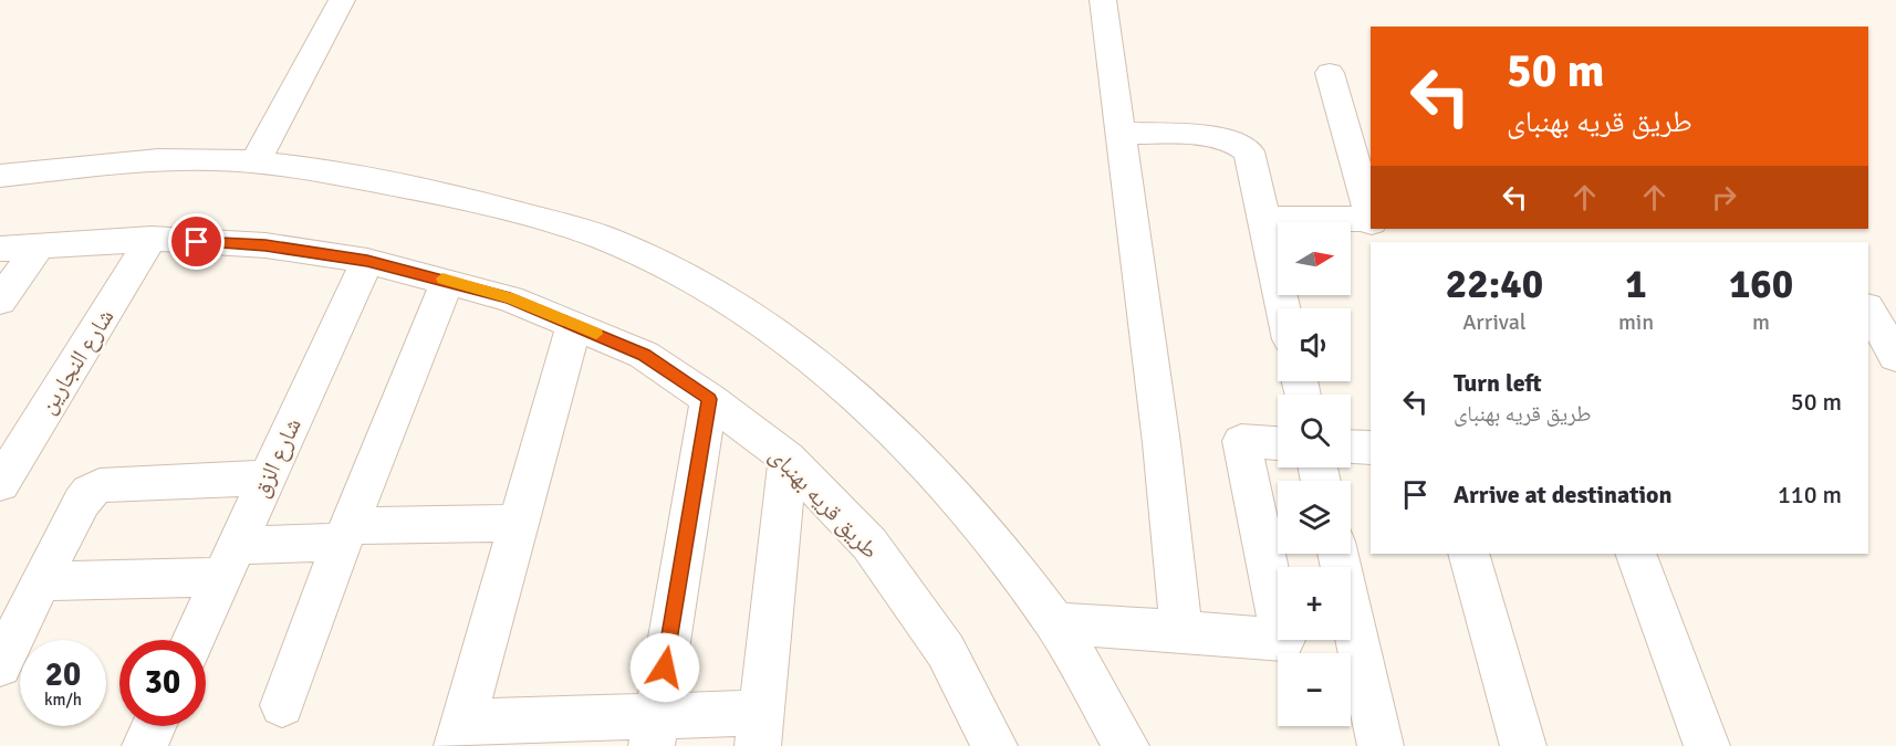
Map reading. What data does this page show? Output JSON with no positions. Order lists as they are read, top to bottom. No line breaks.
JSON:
{"streets":{"street":["شارع النجارين","شارع الزق","طريق قريه بهنباى"]},"crossings":[["شارع النجارين","طريق قريه بهنباى"],["شارع الزق","طريق قريه بهنباى"]],"north":"right","page":{"turn":["50 m","طريق قريه بهنباى"],"map_buttons":["+","−"],"eta":["22:40","Arrival","1","min","160","m"],"list":[{"name":"Turn left","note":"طريق قريه بهنباى","value":"50 m"},{"name":"Arrive at destination","value":"110 m"}],"speed":"20 km/h","limit":"30"}}
